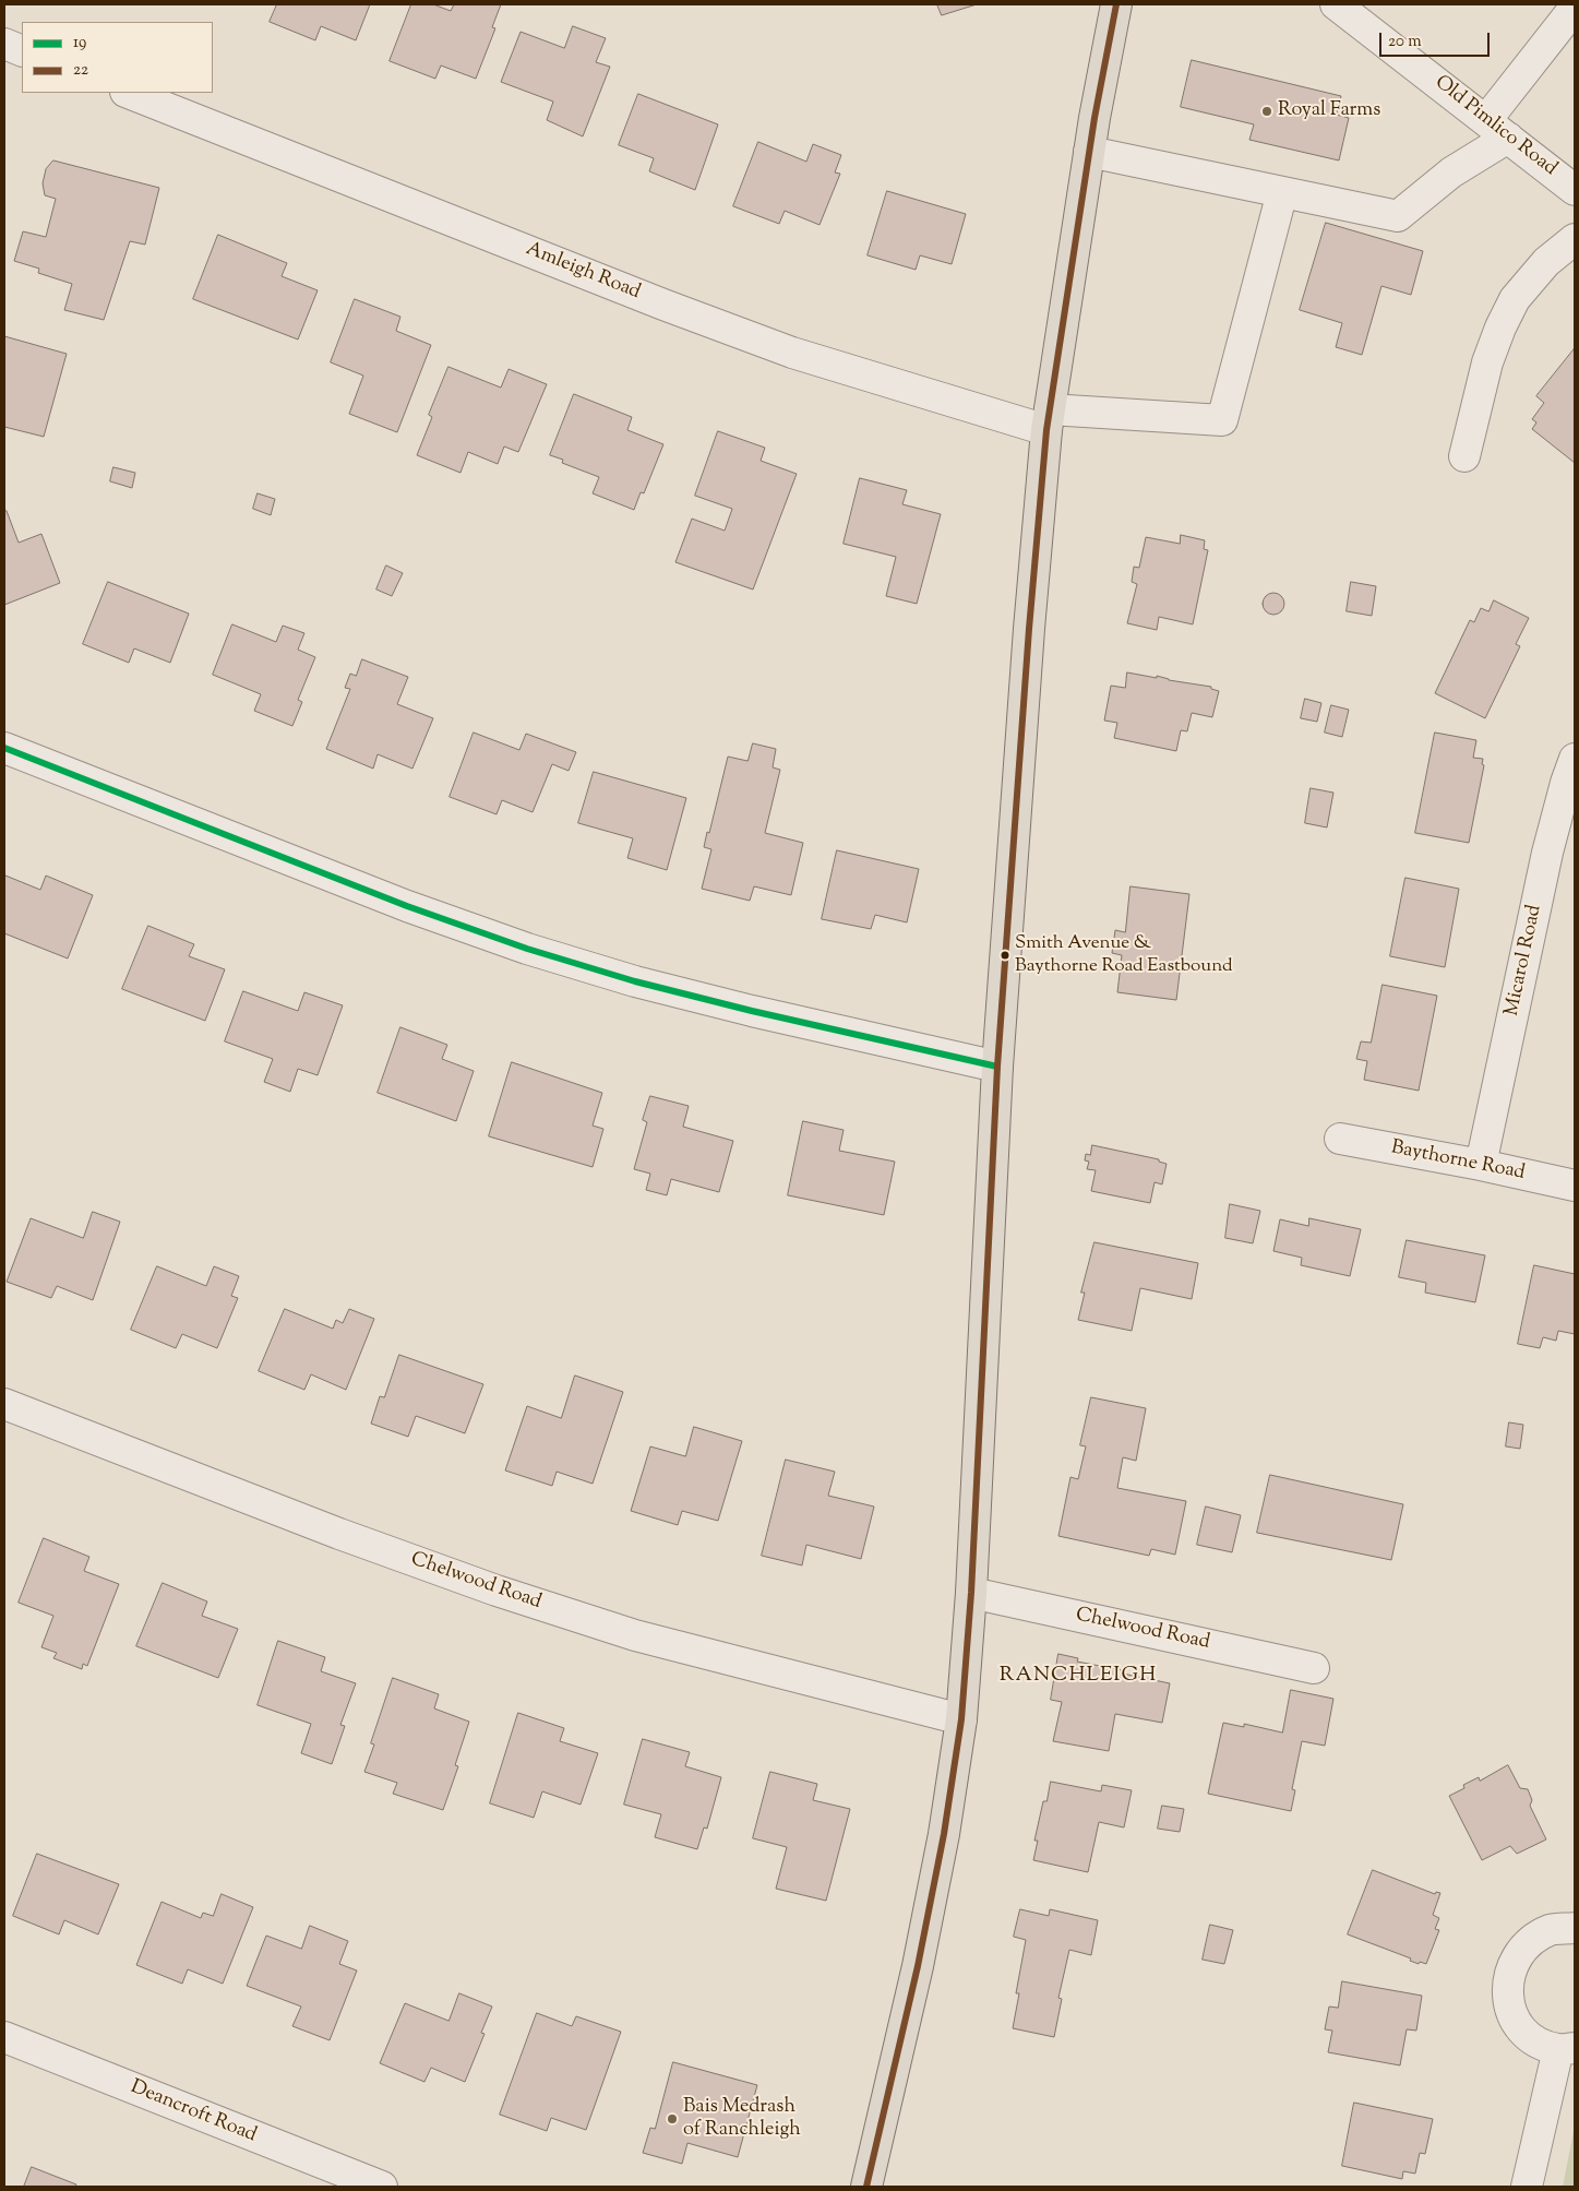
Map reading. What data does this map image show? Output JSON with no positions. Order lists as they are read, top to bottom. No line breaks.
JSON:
{"streets":{"street":["Old Pimlico Road","Amleigh Road","Micarol Road","Baythorne Road","Chelwood Road","Deancroft Road"]},"crossings":[["Micarol Road","Baythorne Road"]],"districts":["RANCHLEIGH"],"places":["Royal Farms","Smith Avenue & Baythorne Road Eastbound","Bais Medrash of Ranchleigh"],"lines":["transit line 22","transit line 19"],"legend":["19","22"],"scale_bar":"20 m"}
